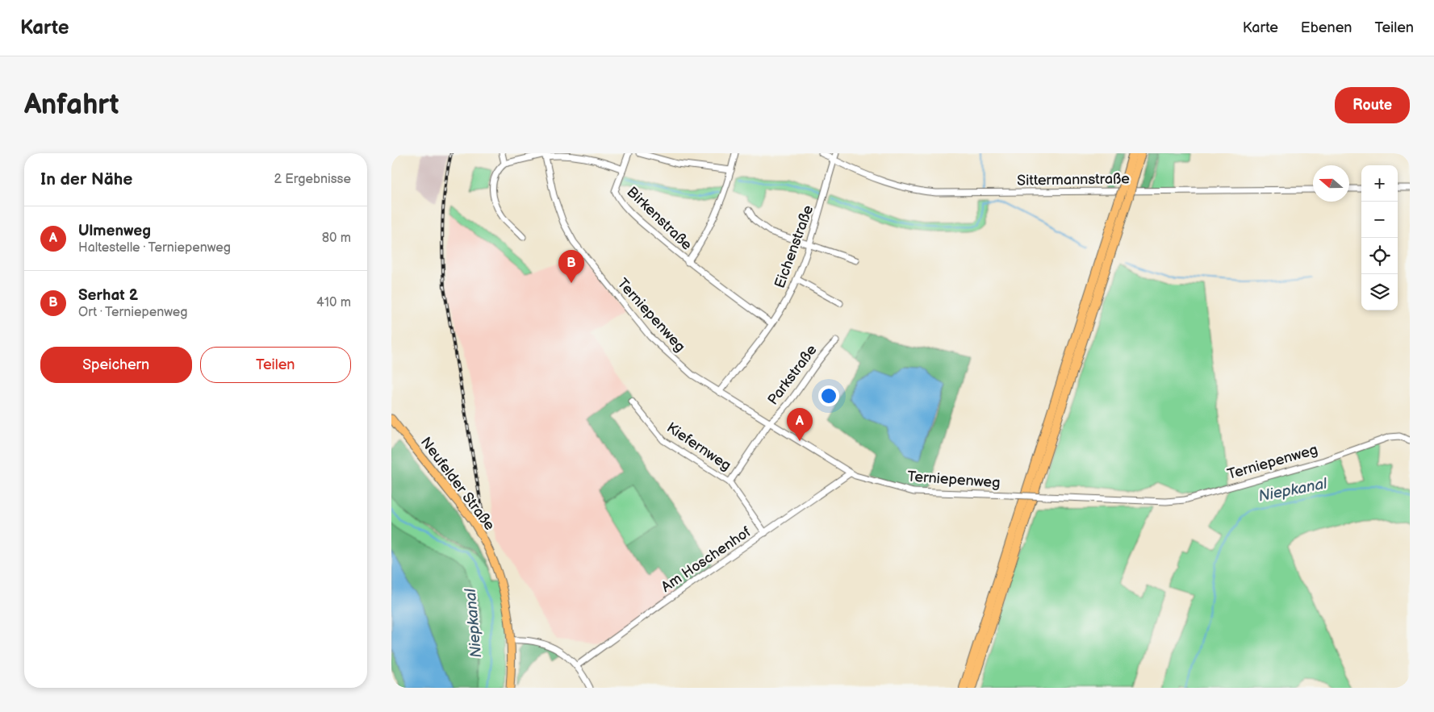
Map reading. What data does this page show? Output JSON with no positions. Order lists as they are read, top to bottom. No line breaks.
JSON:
{"streets":{"main road":["Neufelder Straße"],"street":["Sittermannstraße","Birkenstraße","Eichenstraße","Terniepenweg","Parkstraße","Kiefernweg","Am Hoschenhof"]},"crossings":[["Sittermannstraße","Eichenstraße"],["Birkenstraße","Eichenstraße"],["Birkenstraße","Terniepenweg"],["Eichenstraße","Terniepenweg"],["Terniepenweg","Parkstraße"],["Terniepenweg","Am Hoschenhof"],["Parkstraße","Kiefernweg"],["Kiefernweg","Am Hoschenhof"]],"water":["Niepkanal"],"north":"left","page":{"header":"Karte","nav":["Karte","Ebenen","Teilen"],"buttons":["Route",["Speichern","Teilen"]],"title":"Anfahrt","heading":["In der Nähe","2 Ergebnisse"],"map_buttons":["+","−"],"list":[{"mark":"A","name":"Ulmenweg","note":"Haltestelle · Terniepenweg","value":"80 m"},{"mark":"B","name":"Serhat 2","note":"Ort · Terniepenweg","value":"410 m"}],"pins":["B","A"]}}
